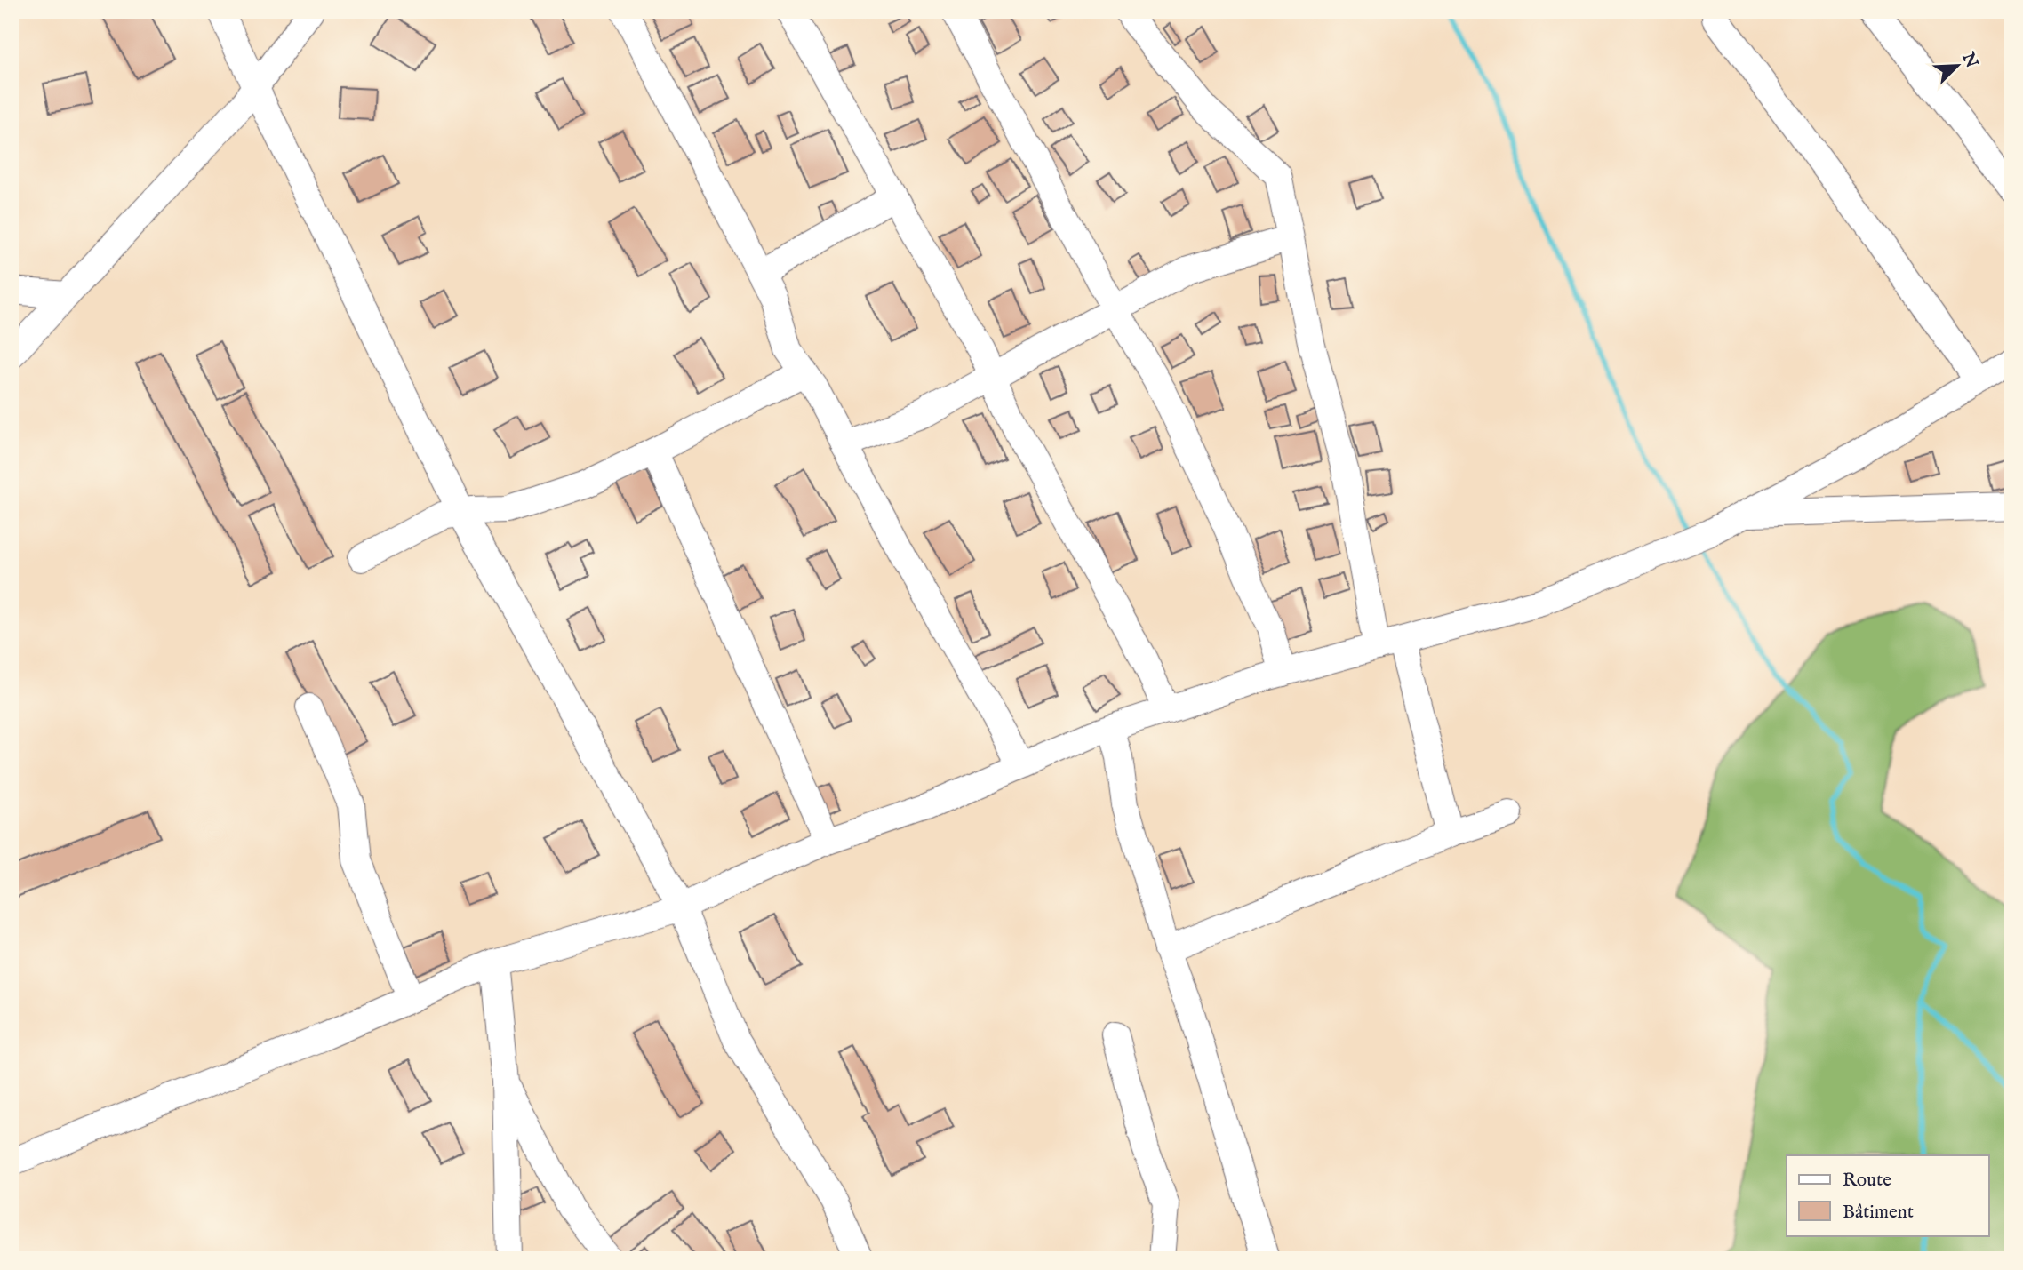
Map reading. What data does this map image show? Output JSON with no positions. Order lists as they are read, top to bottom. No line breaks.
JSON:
{"legend":["Route","Bâtiment"],"north":"top right"}
